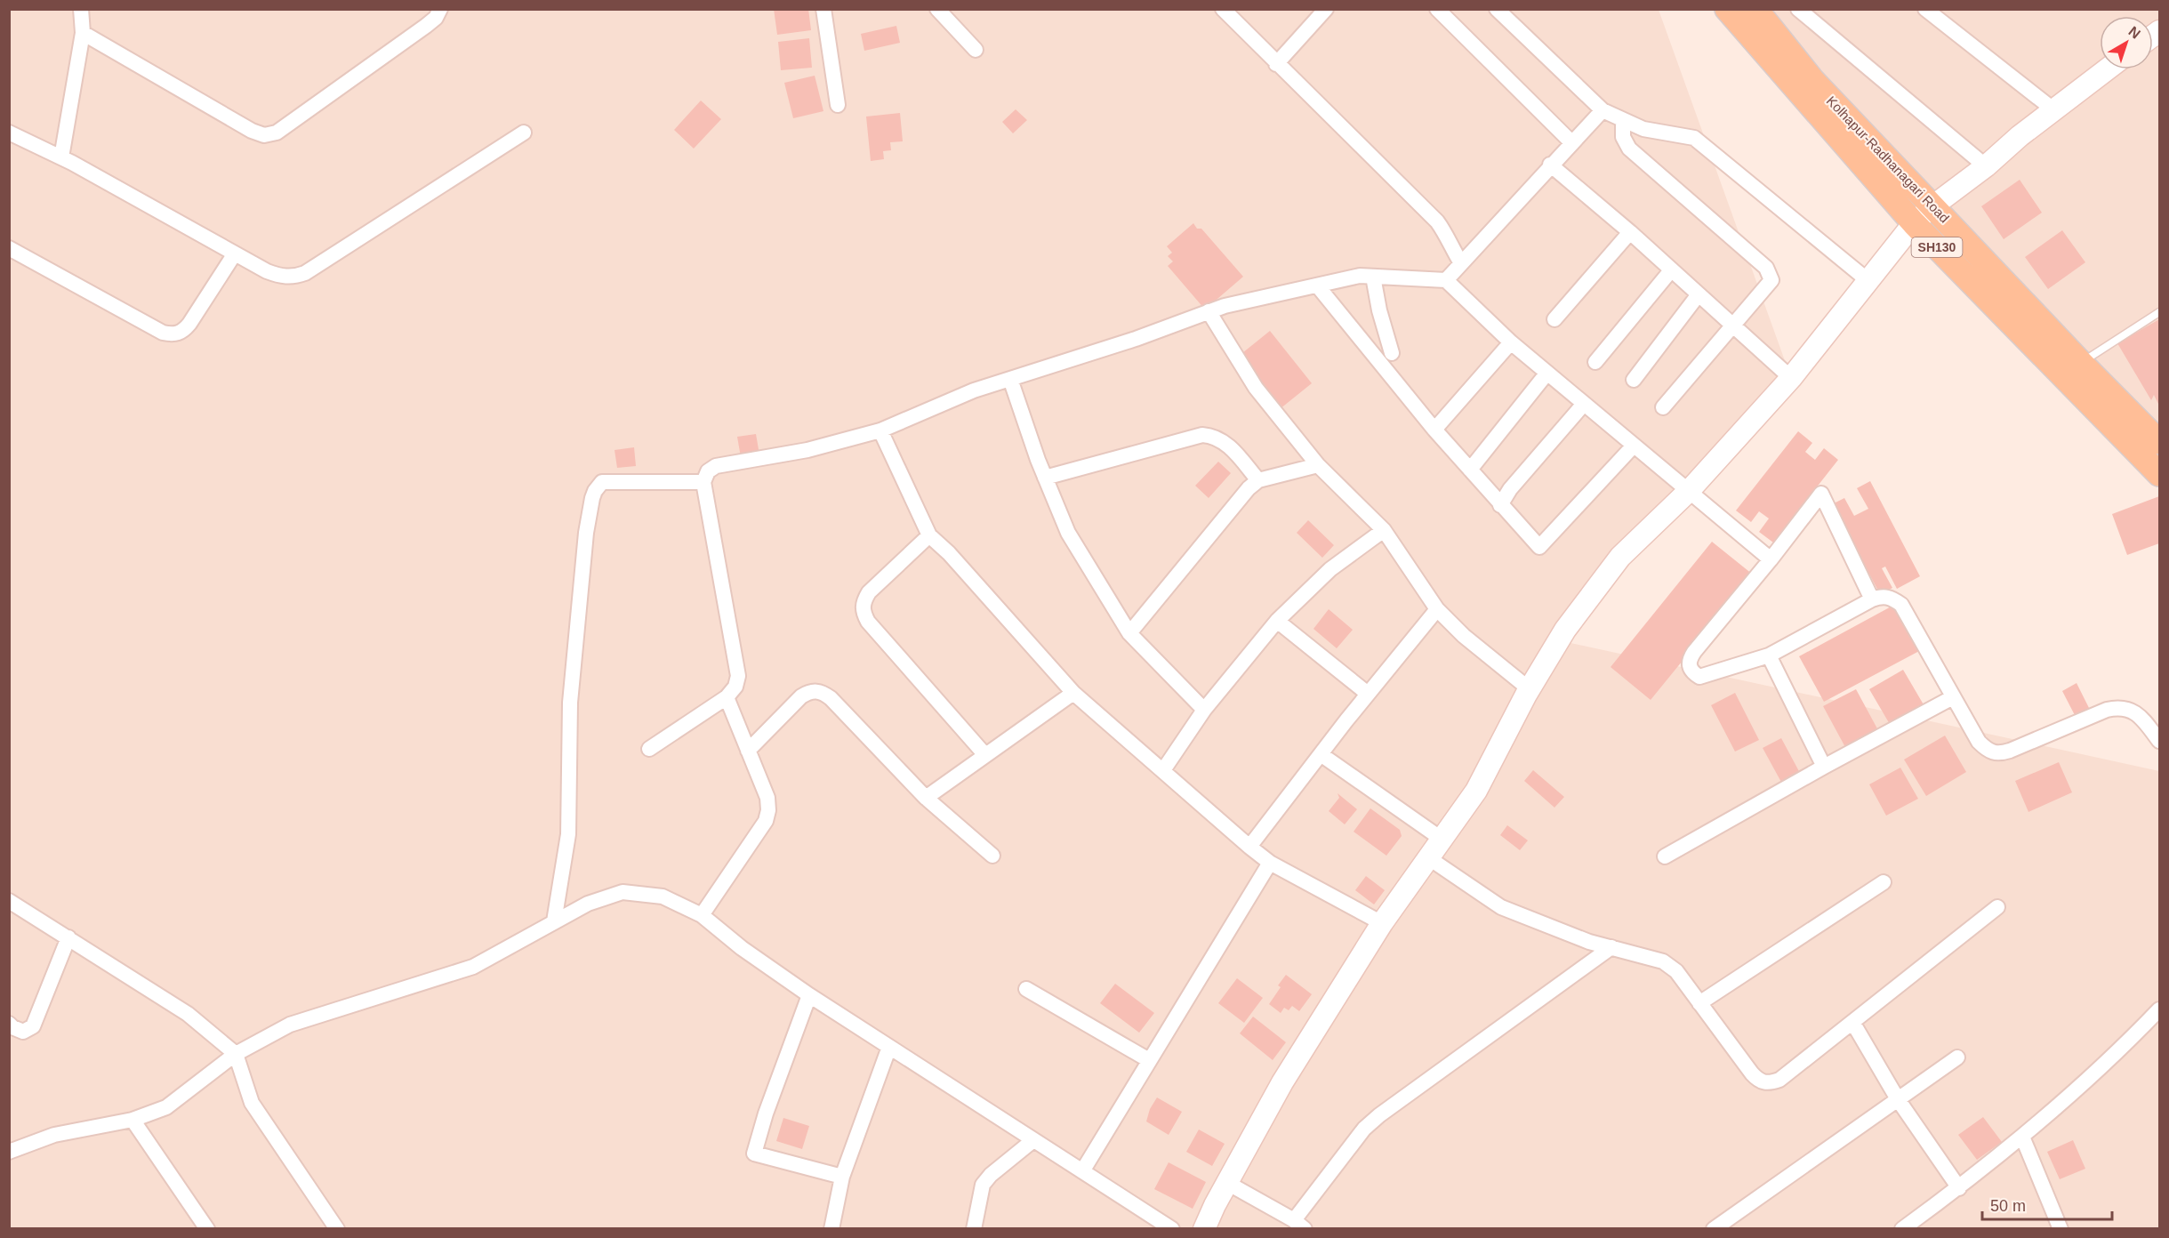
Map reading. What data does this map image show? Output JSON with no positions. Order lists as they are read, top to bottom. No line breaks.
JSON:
{"streets":{"main road":["Kolhapur-Radhanagari Road","SH130"]},"scale_bar":"50 m","north":"top right"}
